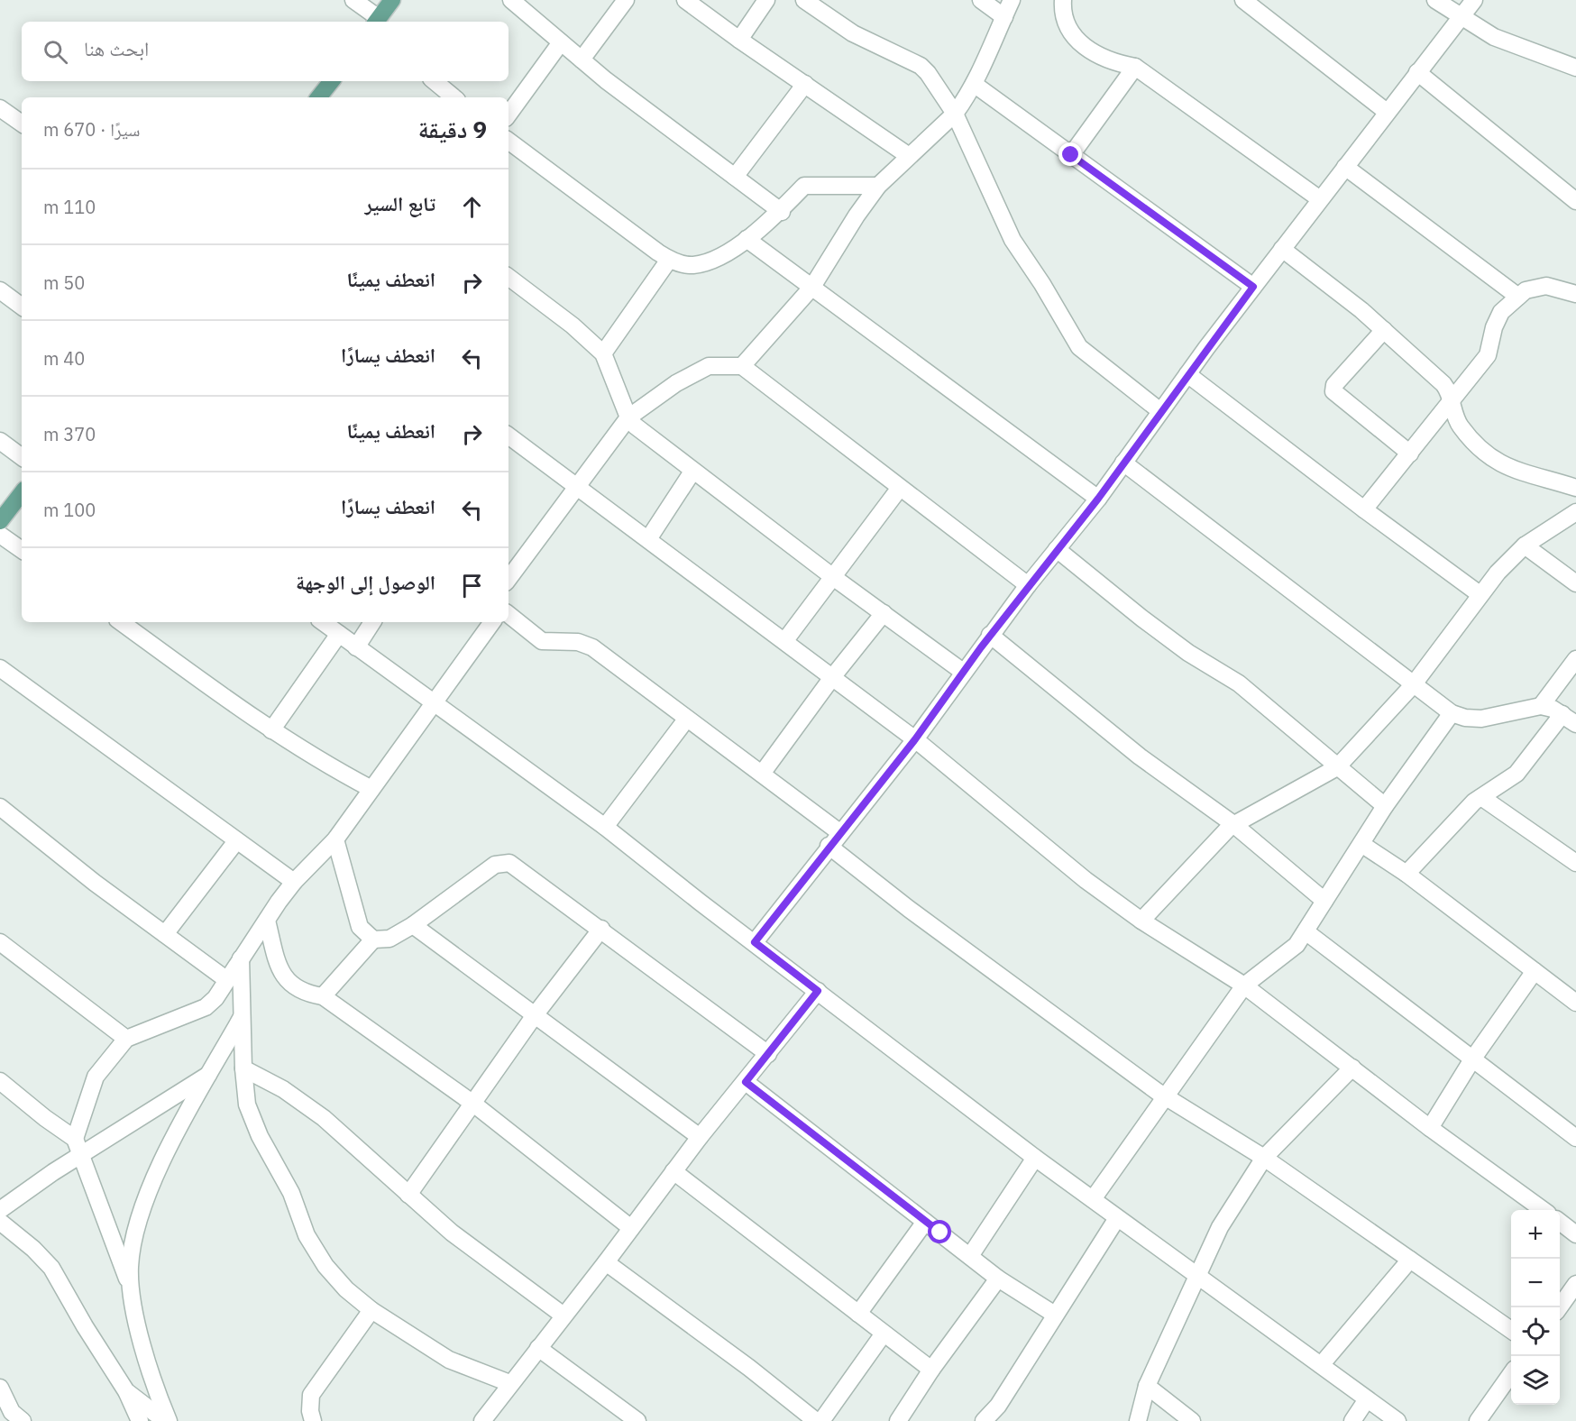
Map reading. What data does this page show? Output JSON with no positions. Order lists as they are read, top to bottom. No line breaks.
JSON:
{"page":{"search":"ابحث هنا","heading":["9 دقيقة","سيرًا · 670 m"],"list":[["تابع السير","110 m"],["انعطف يمينًا","50 m"],["انعطف يسارًا","40 m"],["انعطف يمينًا","370 m"],["انعطف يسارًا","100 m"],"الوصول إلى الوجهة"],"map_buttons":["+","−"]}}
